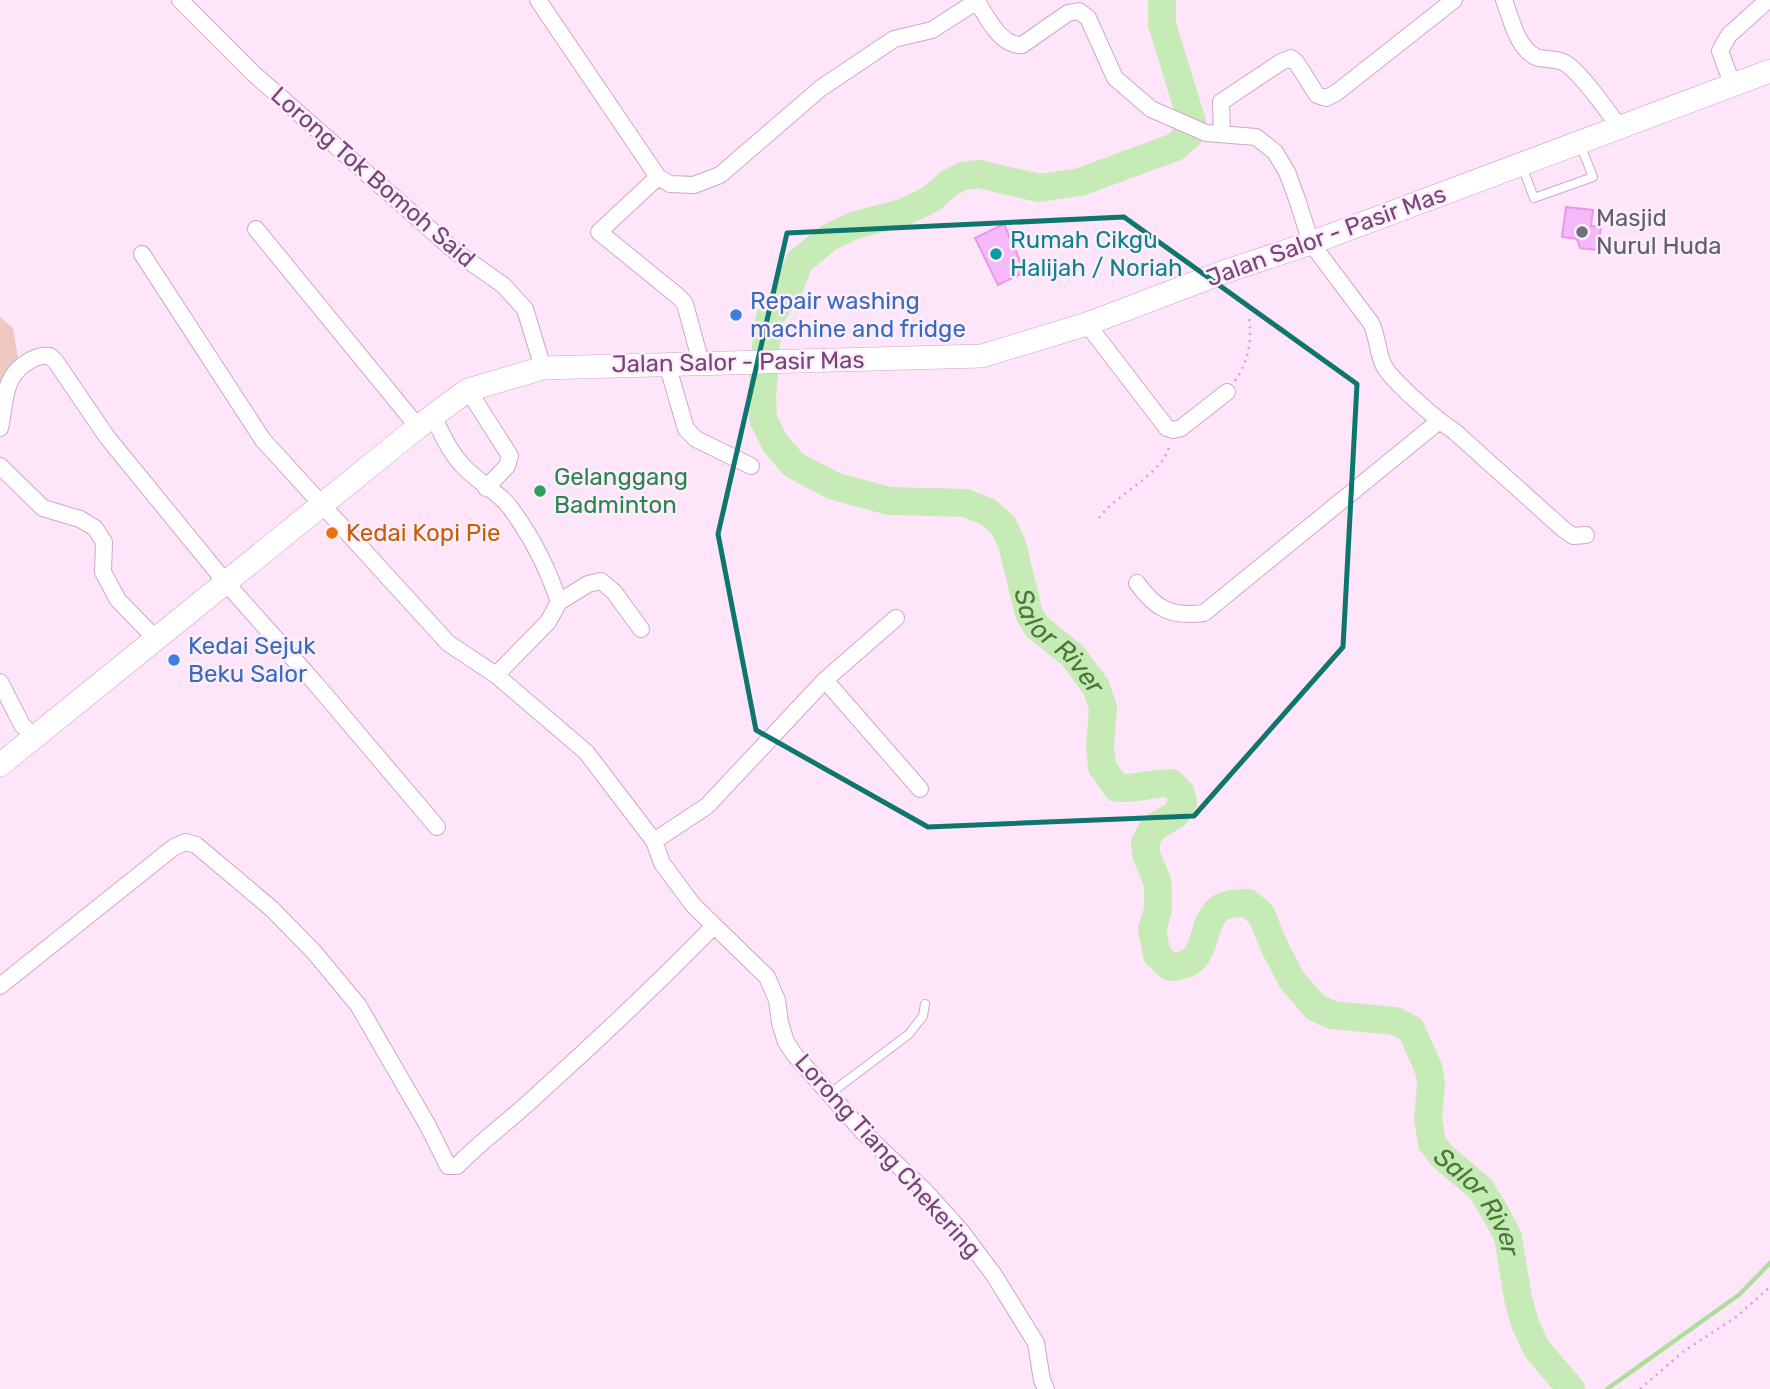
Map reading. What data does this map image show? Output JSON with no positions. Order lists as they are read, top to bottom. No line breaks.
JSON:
{"streets":{"main road":["Jalan Salor - Pasir Mas"],"street":["Lorong Tok Bomoh Said","Lorong Tiang Chekering"]},"crossings":[["Lorong Tok Bomoh Said","Jalan Salor - Pasir Mas"],["Jalan Salor - Pasir Mas","Lorong Tiang Chekering"]],"water":["Salor River"],"places":["Masjid Nurul Huda","Rumah Cikgu Halijah / Noriah","Repair washing machine and fridge","Gelanggang Badminton","Kedai Kopi Pie","Kedai Sejuk Beku Salor"]}
